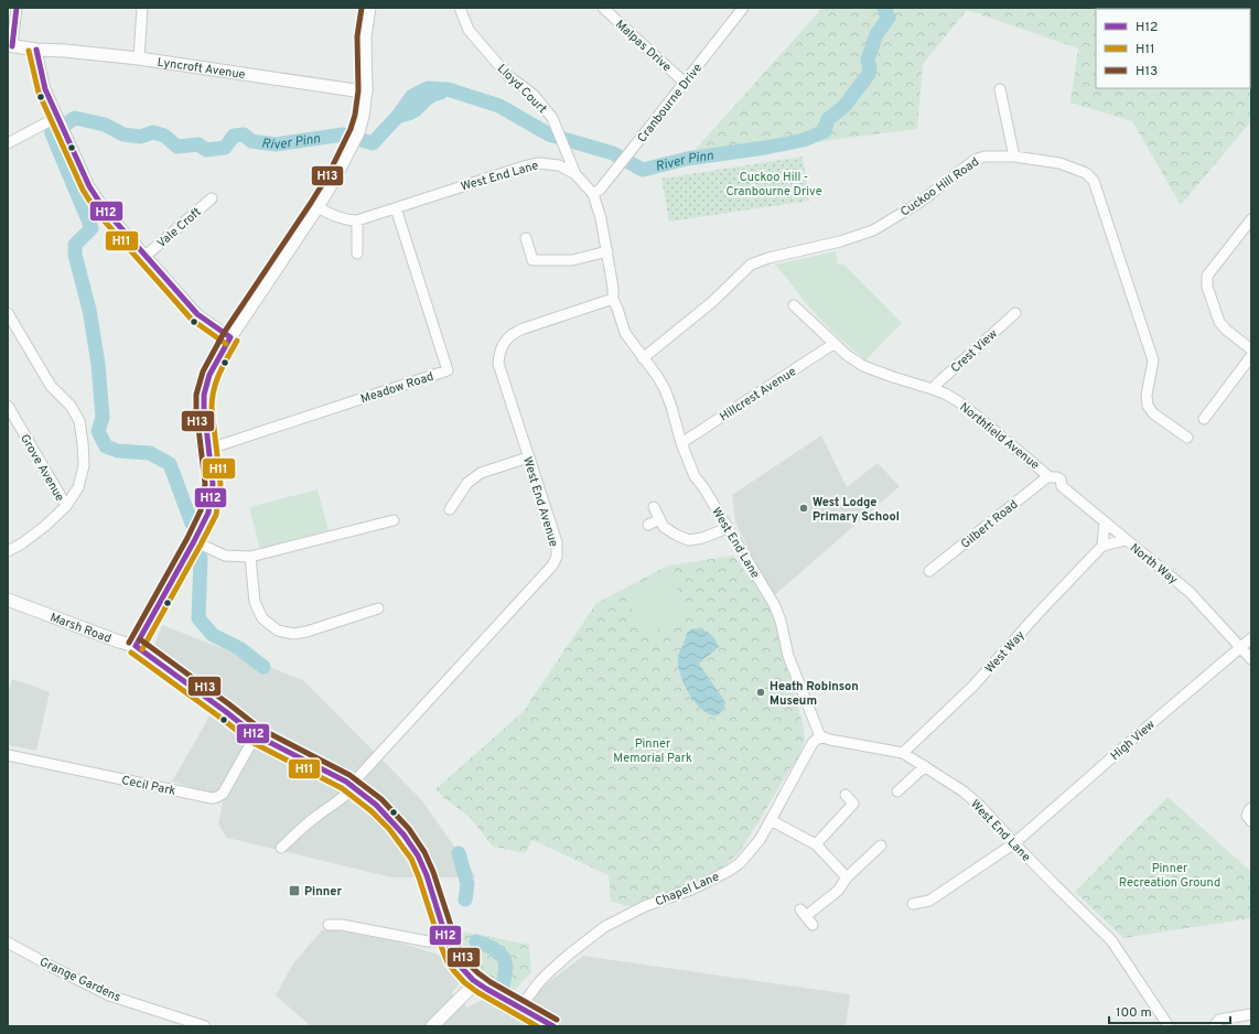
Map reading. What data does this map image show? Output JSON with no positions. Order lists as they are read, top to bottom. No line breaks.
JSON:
{"streets":{"street":["Malpas Drive","Lyncroft Avenue","Lloyd Court","Cranbourne Drive","West End Lane","Cuckoo Hill Road","Vale Croft","Crest View","Meadow Road","Hillcrest Avenue","Northfield Avenue","Grove Avenue","West End Avenue","Gilbert Road","North Way","Marsh Road","West Way","High View","Cecil Park","Chapel Lane","Grange Gardens"]},"crossings":[["Malpas Drive","Cranbourne Drive"],["Lloyd Court","West End Lane"],["Cranbourne Drive","West End Lane"],["West End Lane","Cuckoo Hill Road"],["West End Lane","Meadow Road"],["West End Lane","Hillcrest Avenue"],["West End Lane","West End Avenue"],["West End Lane","West Way"],["West End Lane","High View"],["West End Lane","Chapel Lane"],["Crest View","Northfield Avenue"],["Hillcrest Avenue","Northfield Avenue"],["Northfield Avenue","Gilbert Road"],["Northfield Avenue","North Way"],["West End Avenue","Marsh Road"],["Gilbert Road","North Way"],["North Way","High View"],["Marsh Road","Cecil Park"],["Marsh Road","Chapel Lane"]],"water":["River Pinn"],"parks":["Cuckoo Hill - Cranbourne Drive","Pinner Memorial Park","Pinner Recreation Ground"],"places":{"other":["West Lodge Primary School","Heath Robinson Museum"],"transit":["Pinner"]},"lines":["transit line H12","transit line H13","transit line H11"],"legend":["H12","H11","H13"],"scale_bar":"100 m"}
